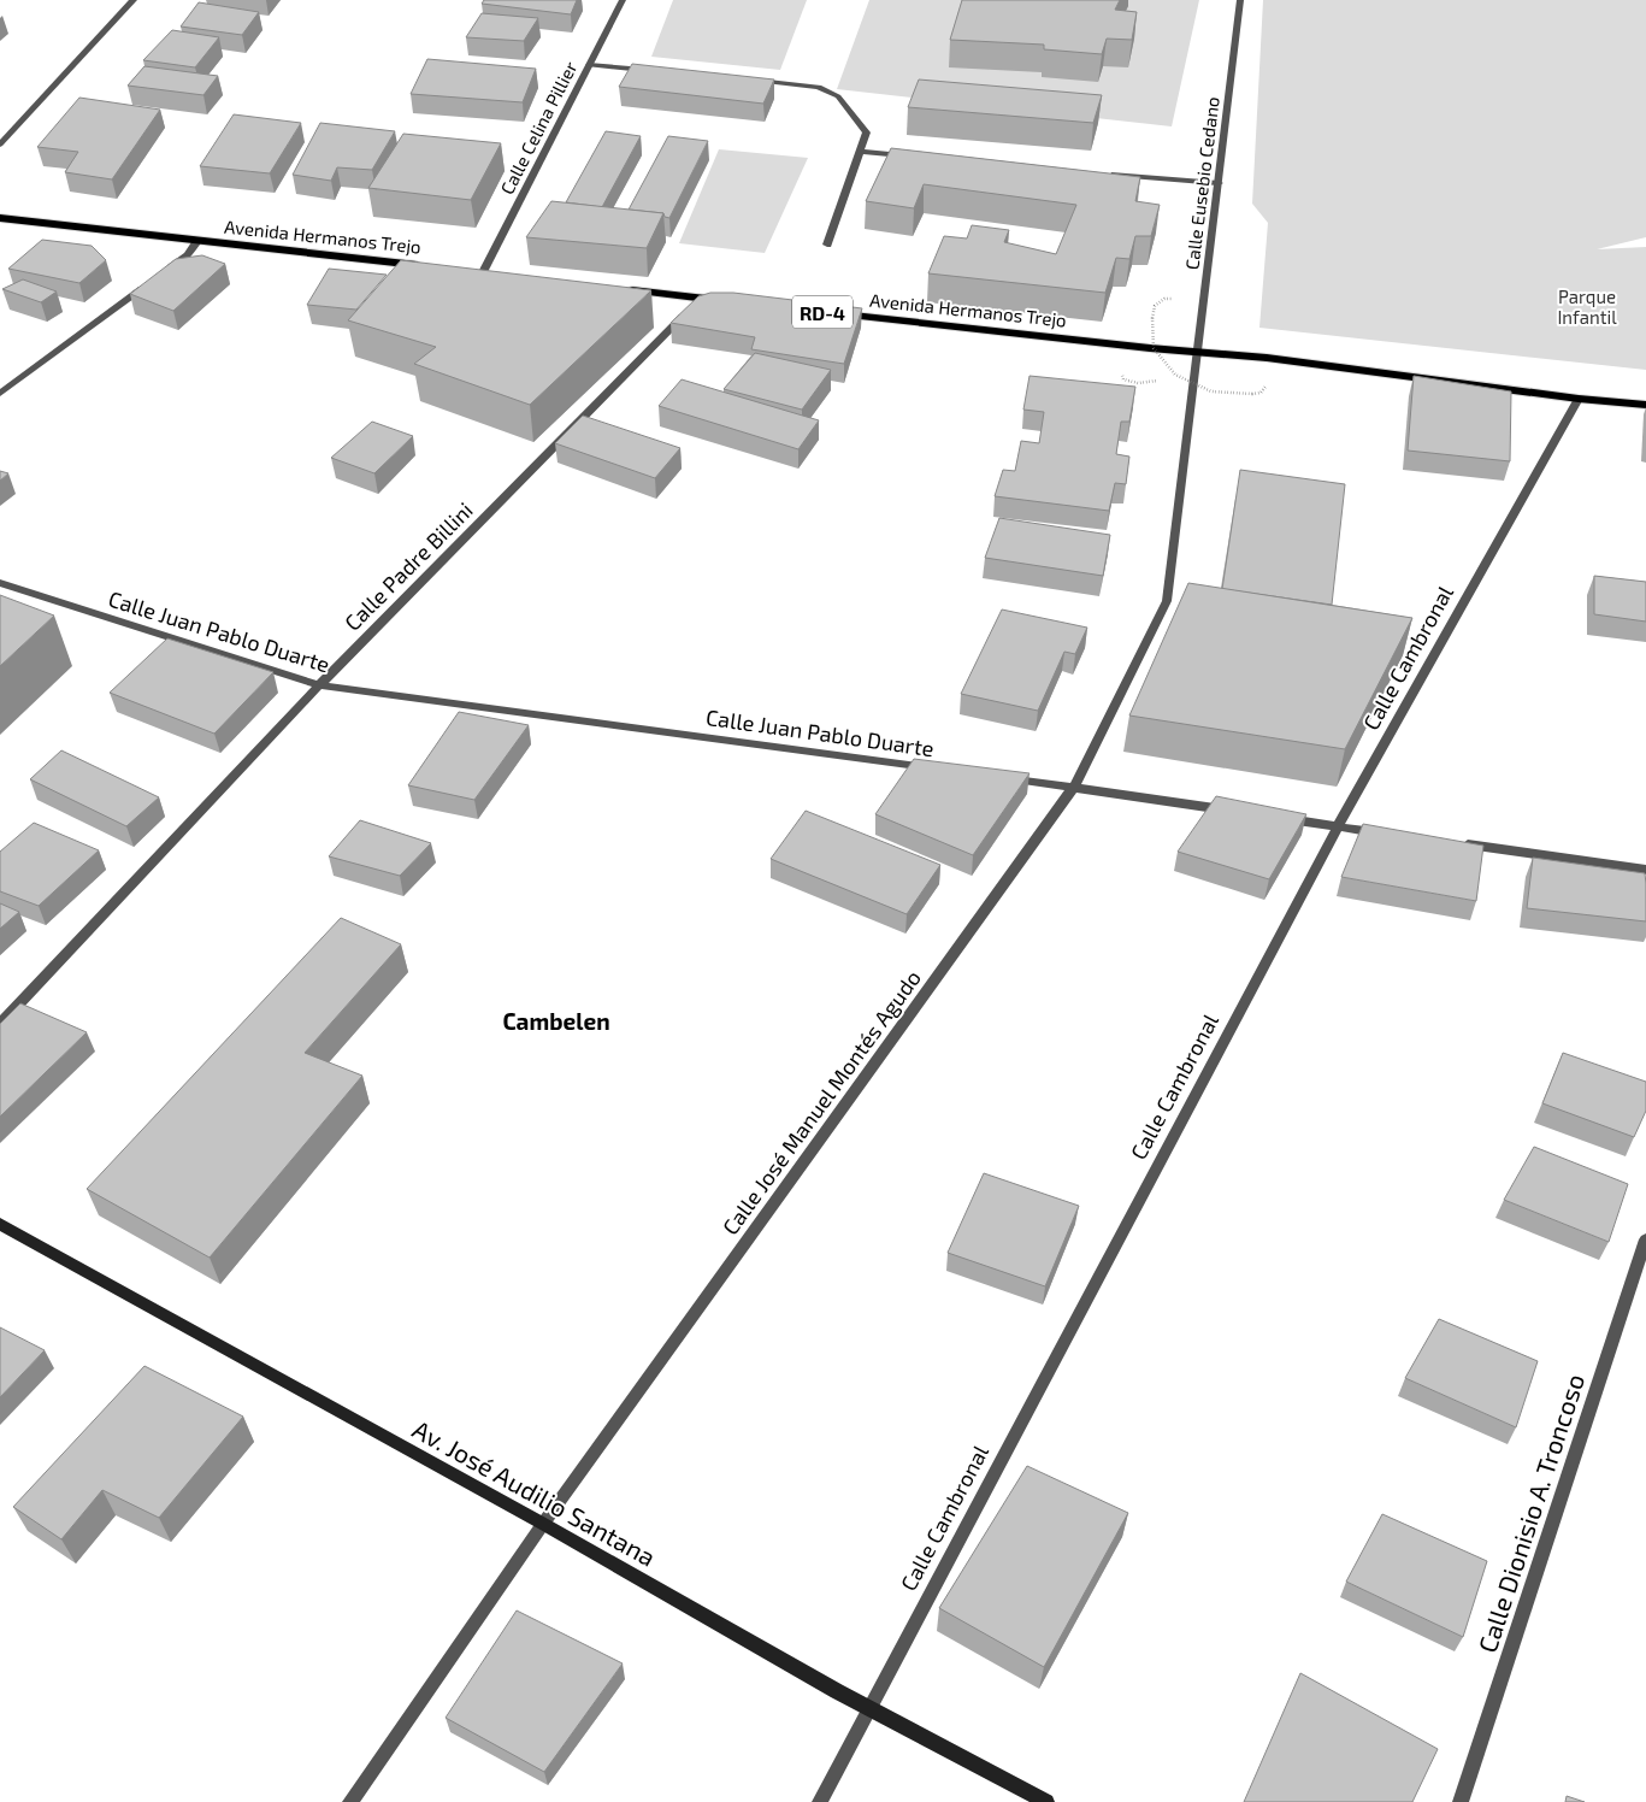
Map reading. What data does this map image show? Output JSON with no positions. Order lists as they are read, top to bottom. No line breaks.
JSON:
{"streets":{"main road":["Avenida Hermanos Trejo","RD-4","Av. José Audilio Santana"],"street":["Calle Celina Pillier","Calle Eusebio Cedano","Calle Padre Billini","Calle Juan Pablo Duarte","Calle Cambronal","Calle José Manuel Montés Agudo","Calle Dionisio A. Troncoso"]},"crossings":[["Calle Eusebio Cedano","Avenida Hermanos Trejo"],["Calle Eusebio Cedano","Calle José Manuel Montés Agudo"],["Avenida Hermanos Trejo","Calle Cambronal"],["Calle Padre Billini","Calle Juan Pablo Duarte"],["Calle Cambronal","Av. José Audilio Santana"],["Calle José Manuel Montés Agudo","Av. José Audilio Santana"]],"districts":["Cambelen"],"parks":["Parque Infantil"]}
